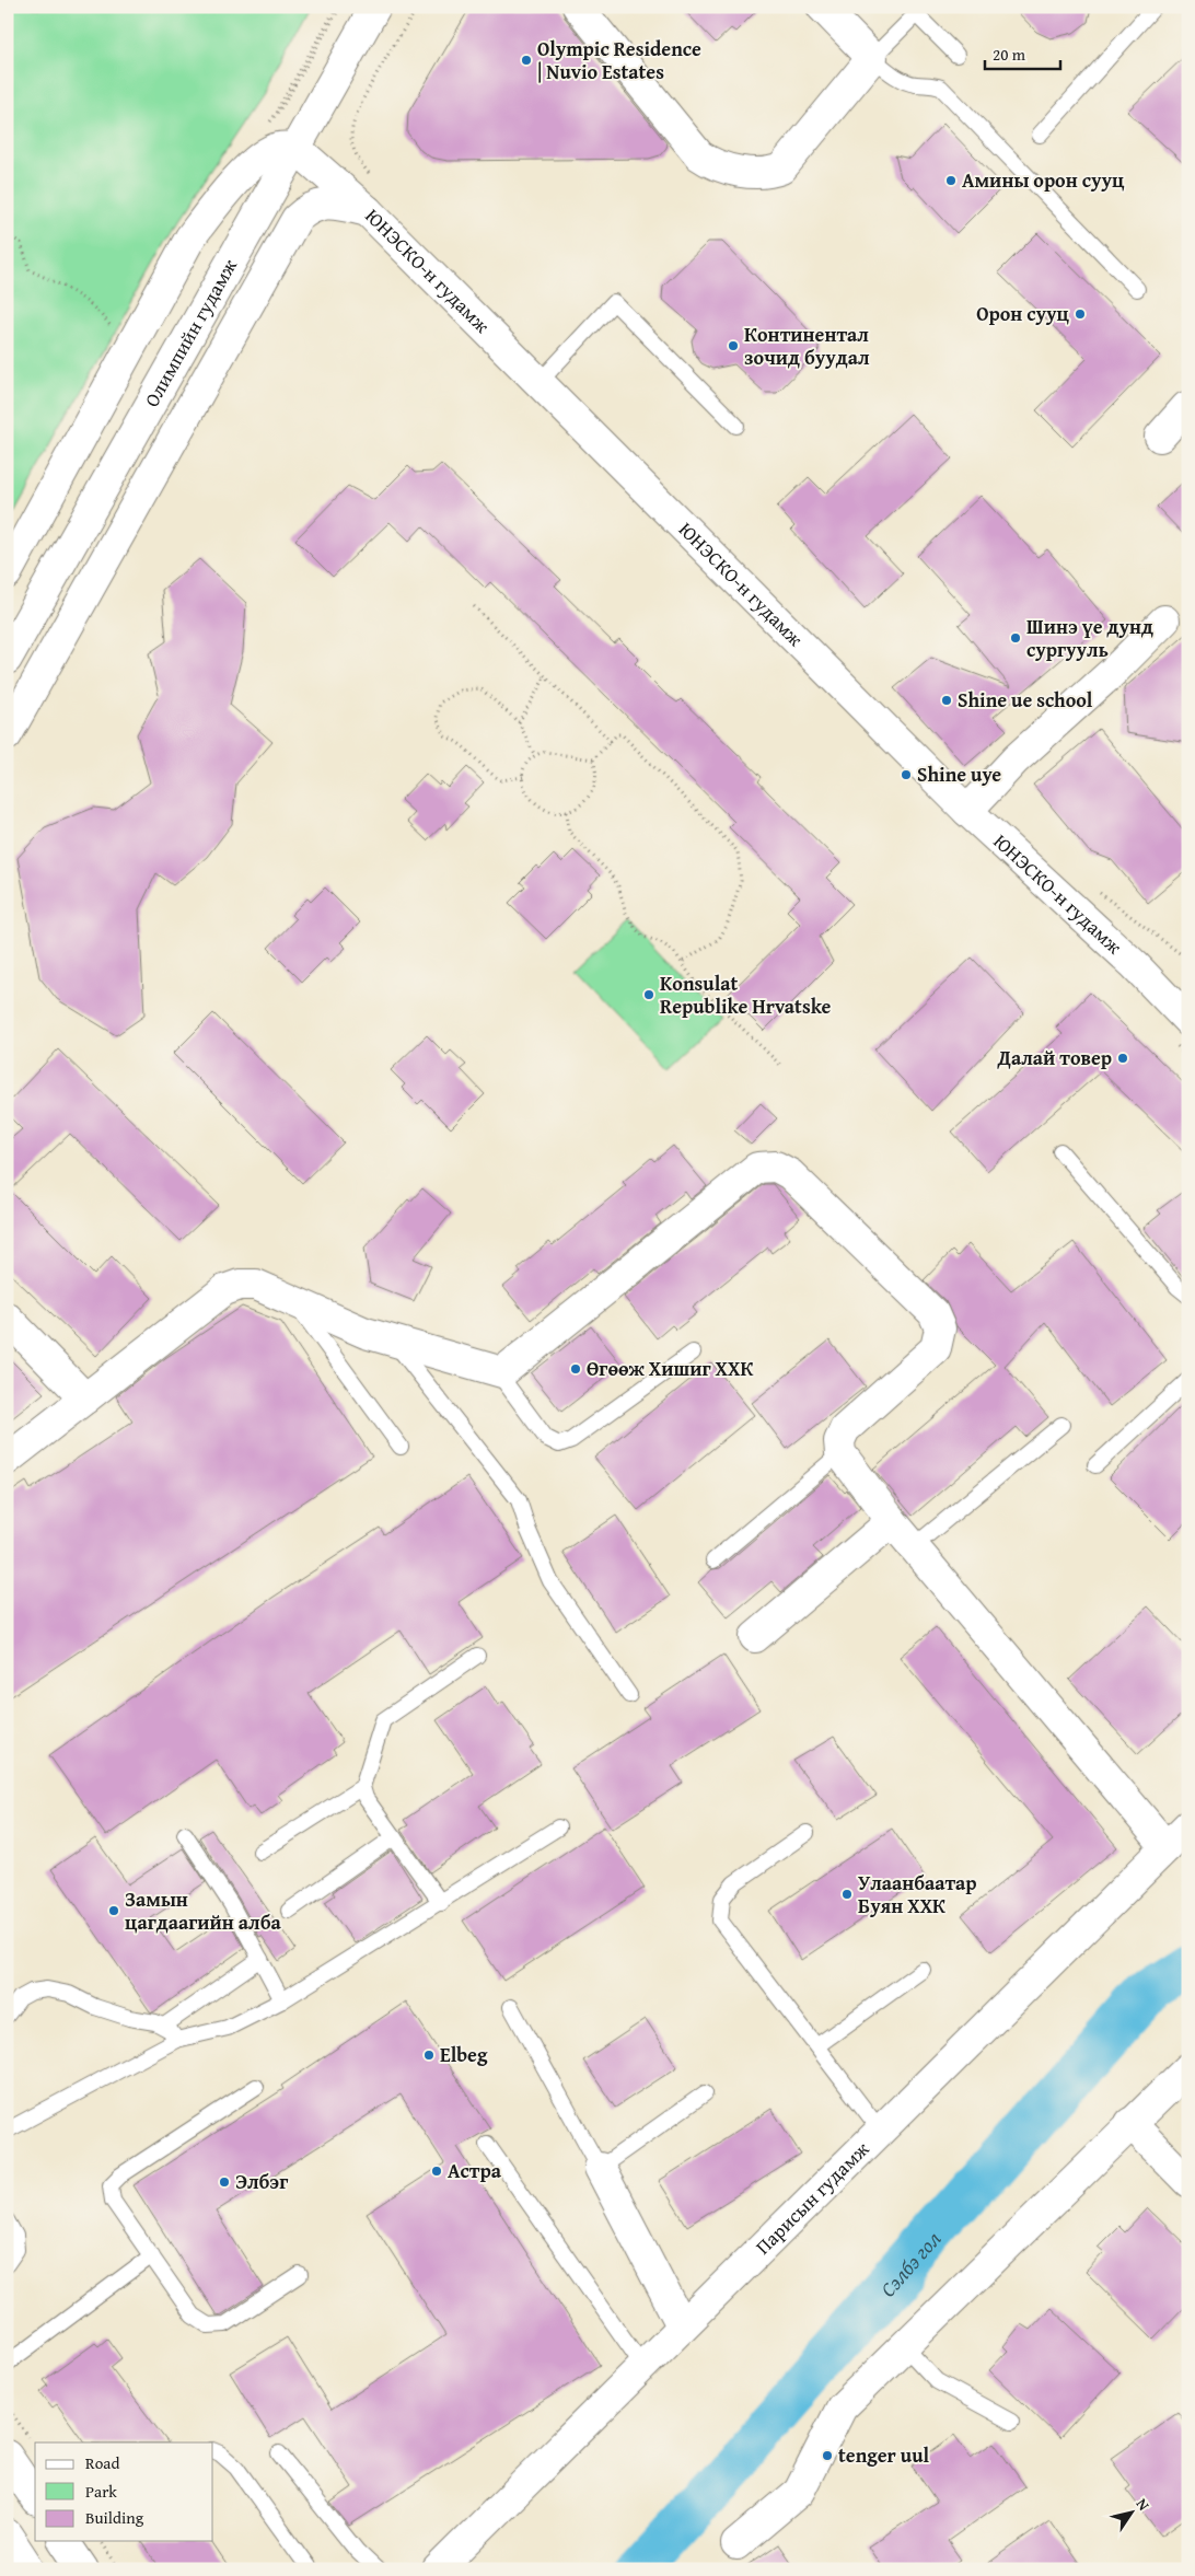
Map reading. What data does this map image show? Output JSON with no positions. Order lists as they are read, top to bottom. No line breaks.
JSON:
{"streets":{"street":["ЮНЭСКО-н гудамж","Олимпийн гудамж","Парисын гудамж"]},"crossings":[["ЮНЭСКО-н гудамж","Олимпийн гудамж"]],"water":["Сэлбэ гол"],"places":["Olympic Residence | Nuvio Estates","Амины орон сууц","Орон сууц","Континентал зочид буудал","Шинэ үе дунд сургууль","Shine ue school","Shine uye","Konsulat Republike Hrvatske","Далай товер","Өгөөж Хишиг ХХК","Улаанбаатар Буян ХХК","Замын цагдаагийн алба","Elbeg","Астра","Элбэг","tenger uul"],"legend":["Road","Park","Building"],"scale_bar":"20 m","north":"top right"}
